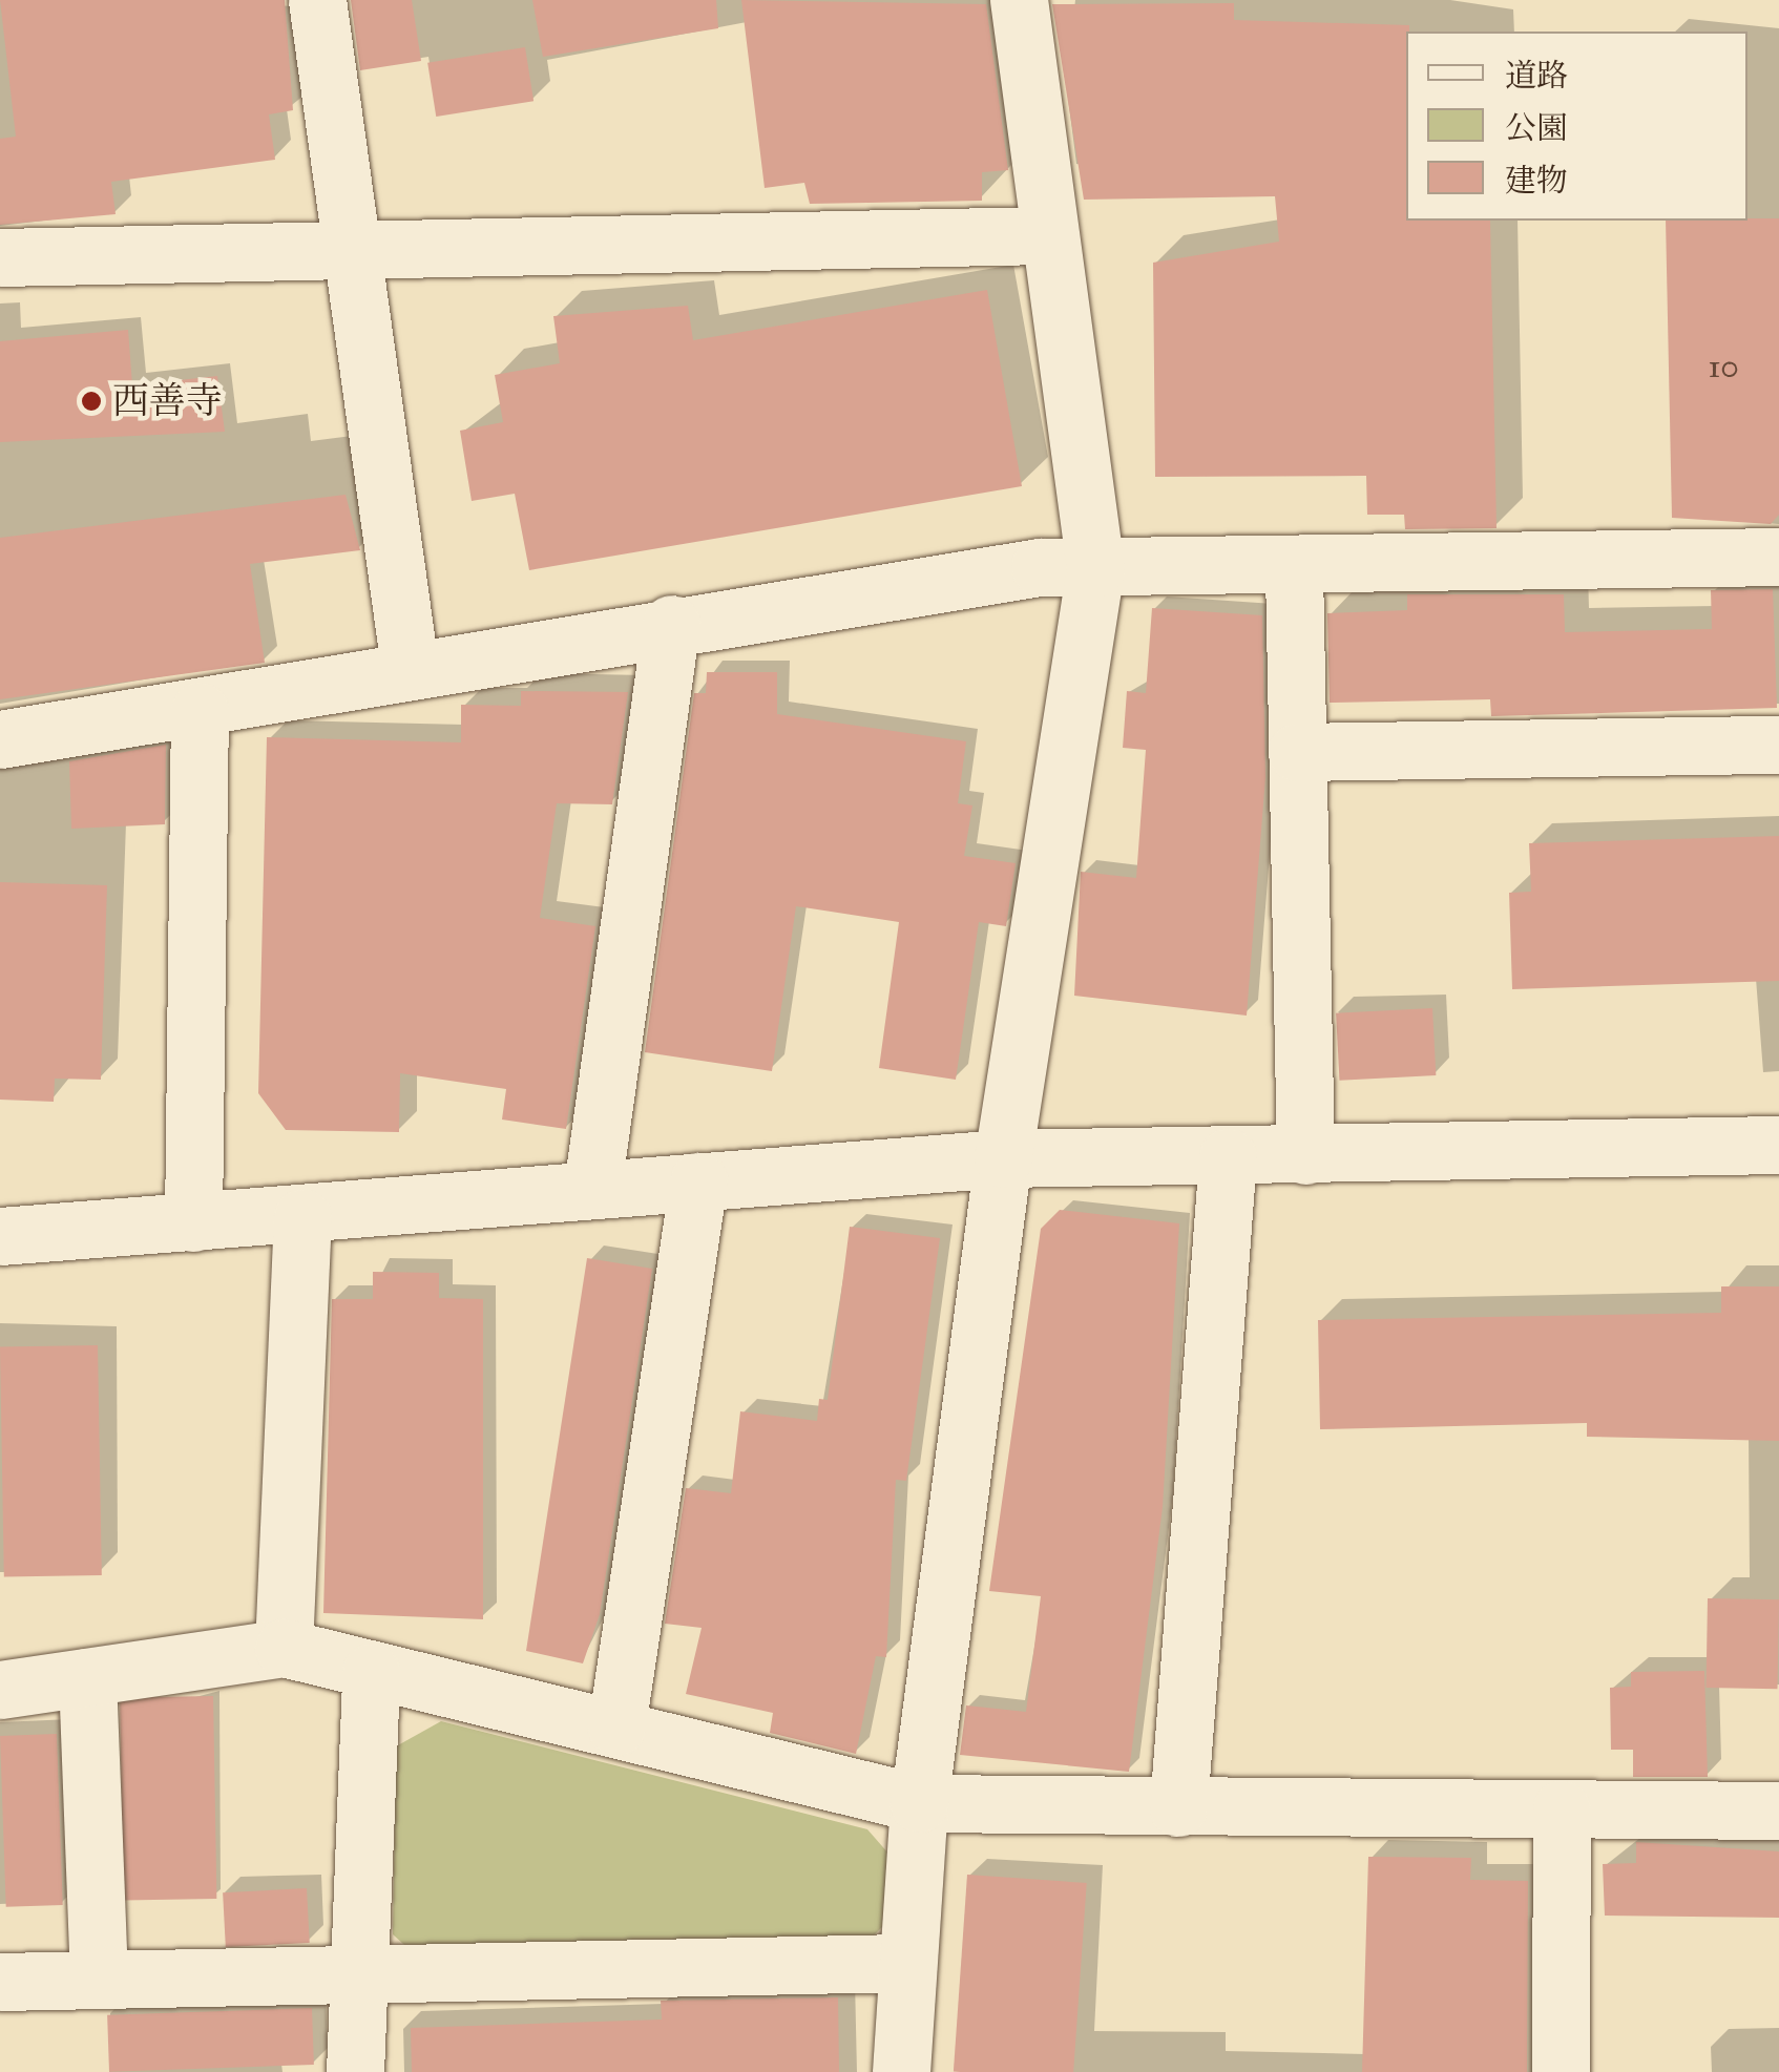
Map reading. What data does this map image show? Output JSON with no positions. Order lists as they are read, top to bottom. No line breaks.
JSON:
{"places":["西善寺"],"house_numbers":["10"],"legend":["道路","公園","建物"]}
